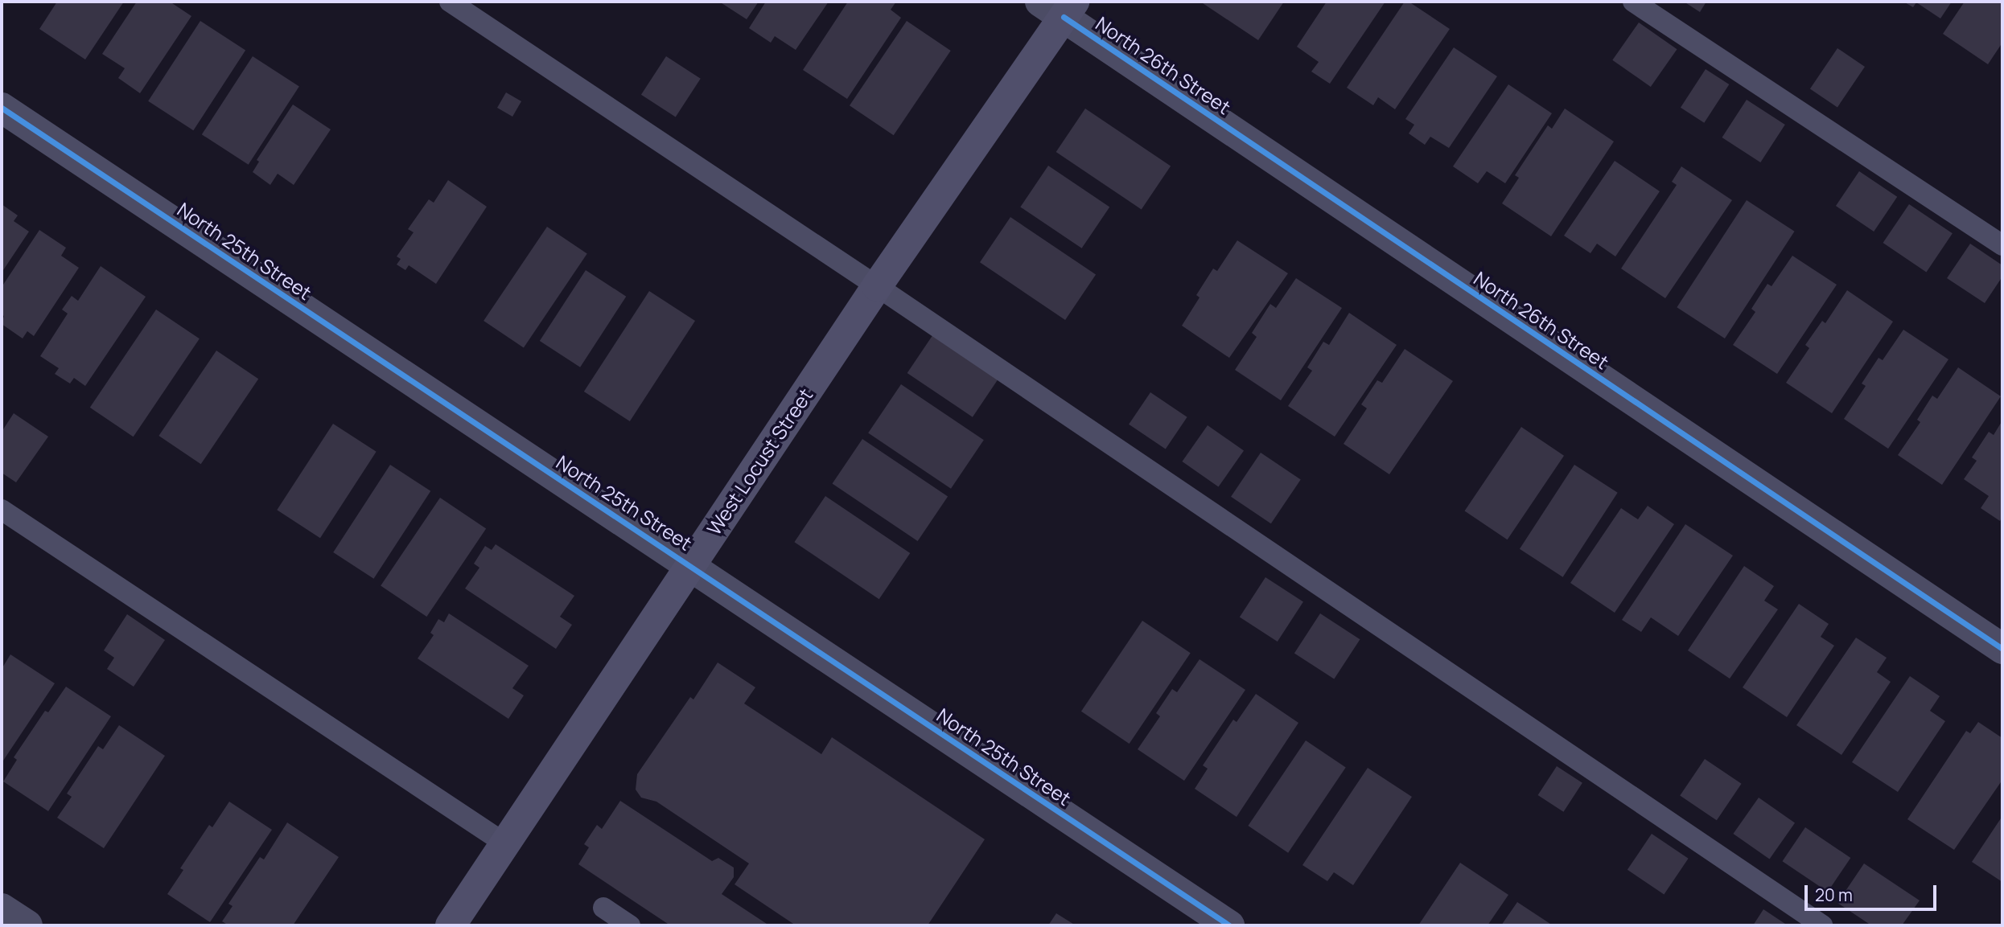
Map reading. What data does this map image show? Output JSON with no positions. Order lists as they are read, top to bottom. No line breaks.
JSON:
{"streets":{"street":["North 26th Street","North 25th Street","West Locust Street"]},"crossings":[["North 26th Street","West Locust Street"],["North 25th Street","West Locust Street"]],"scale_bar":"20 m"}
